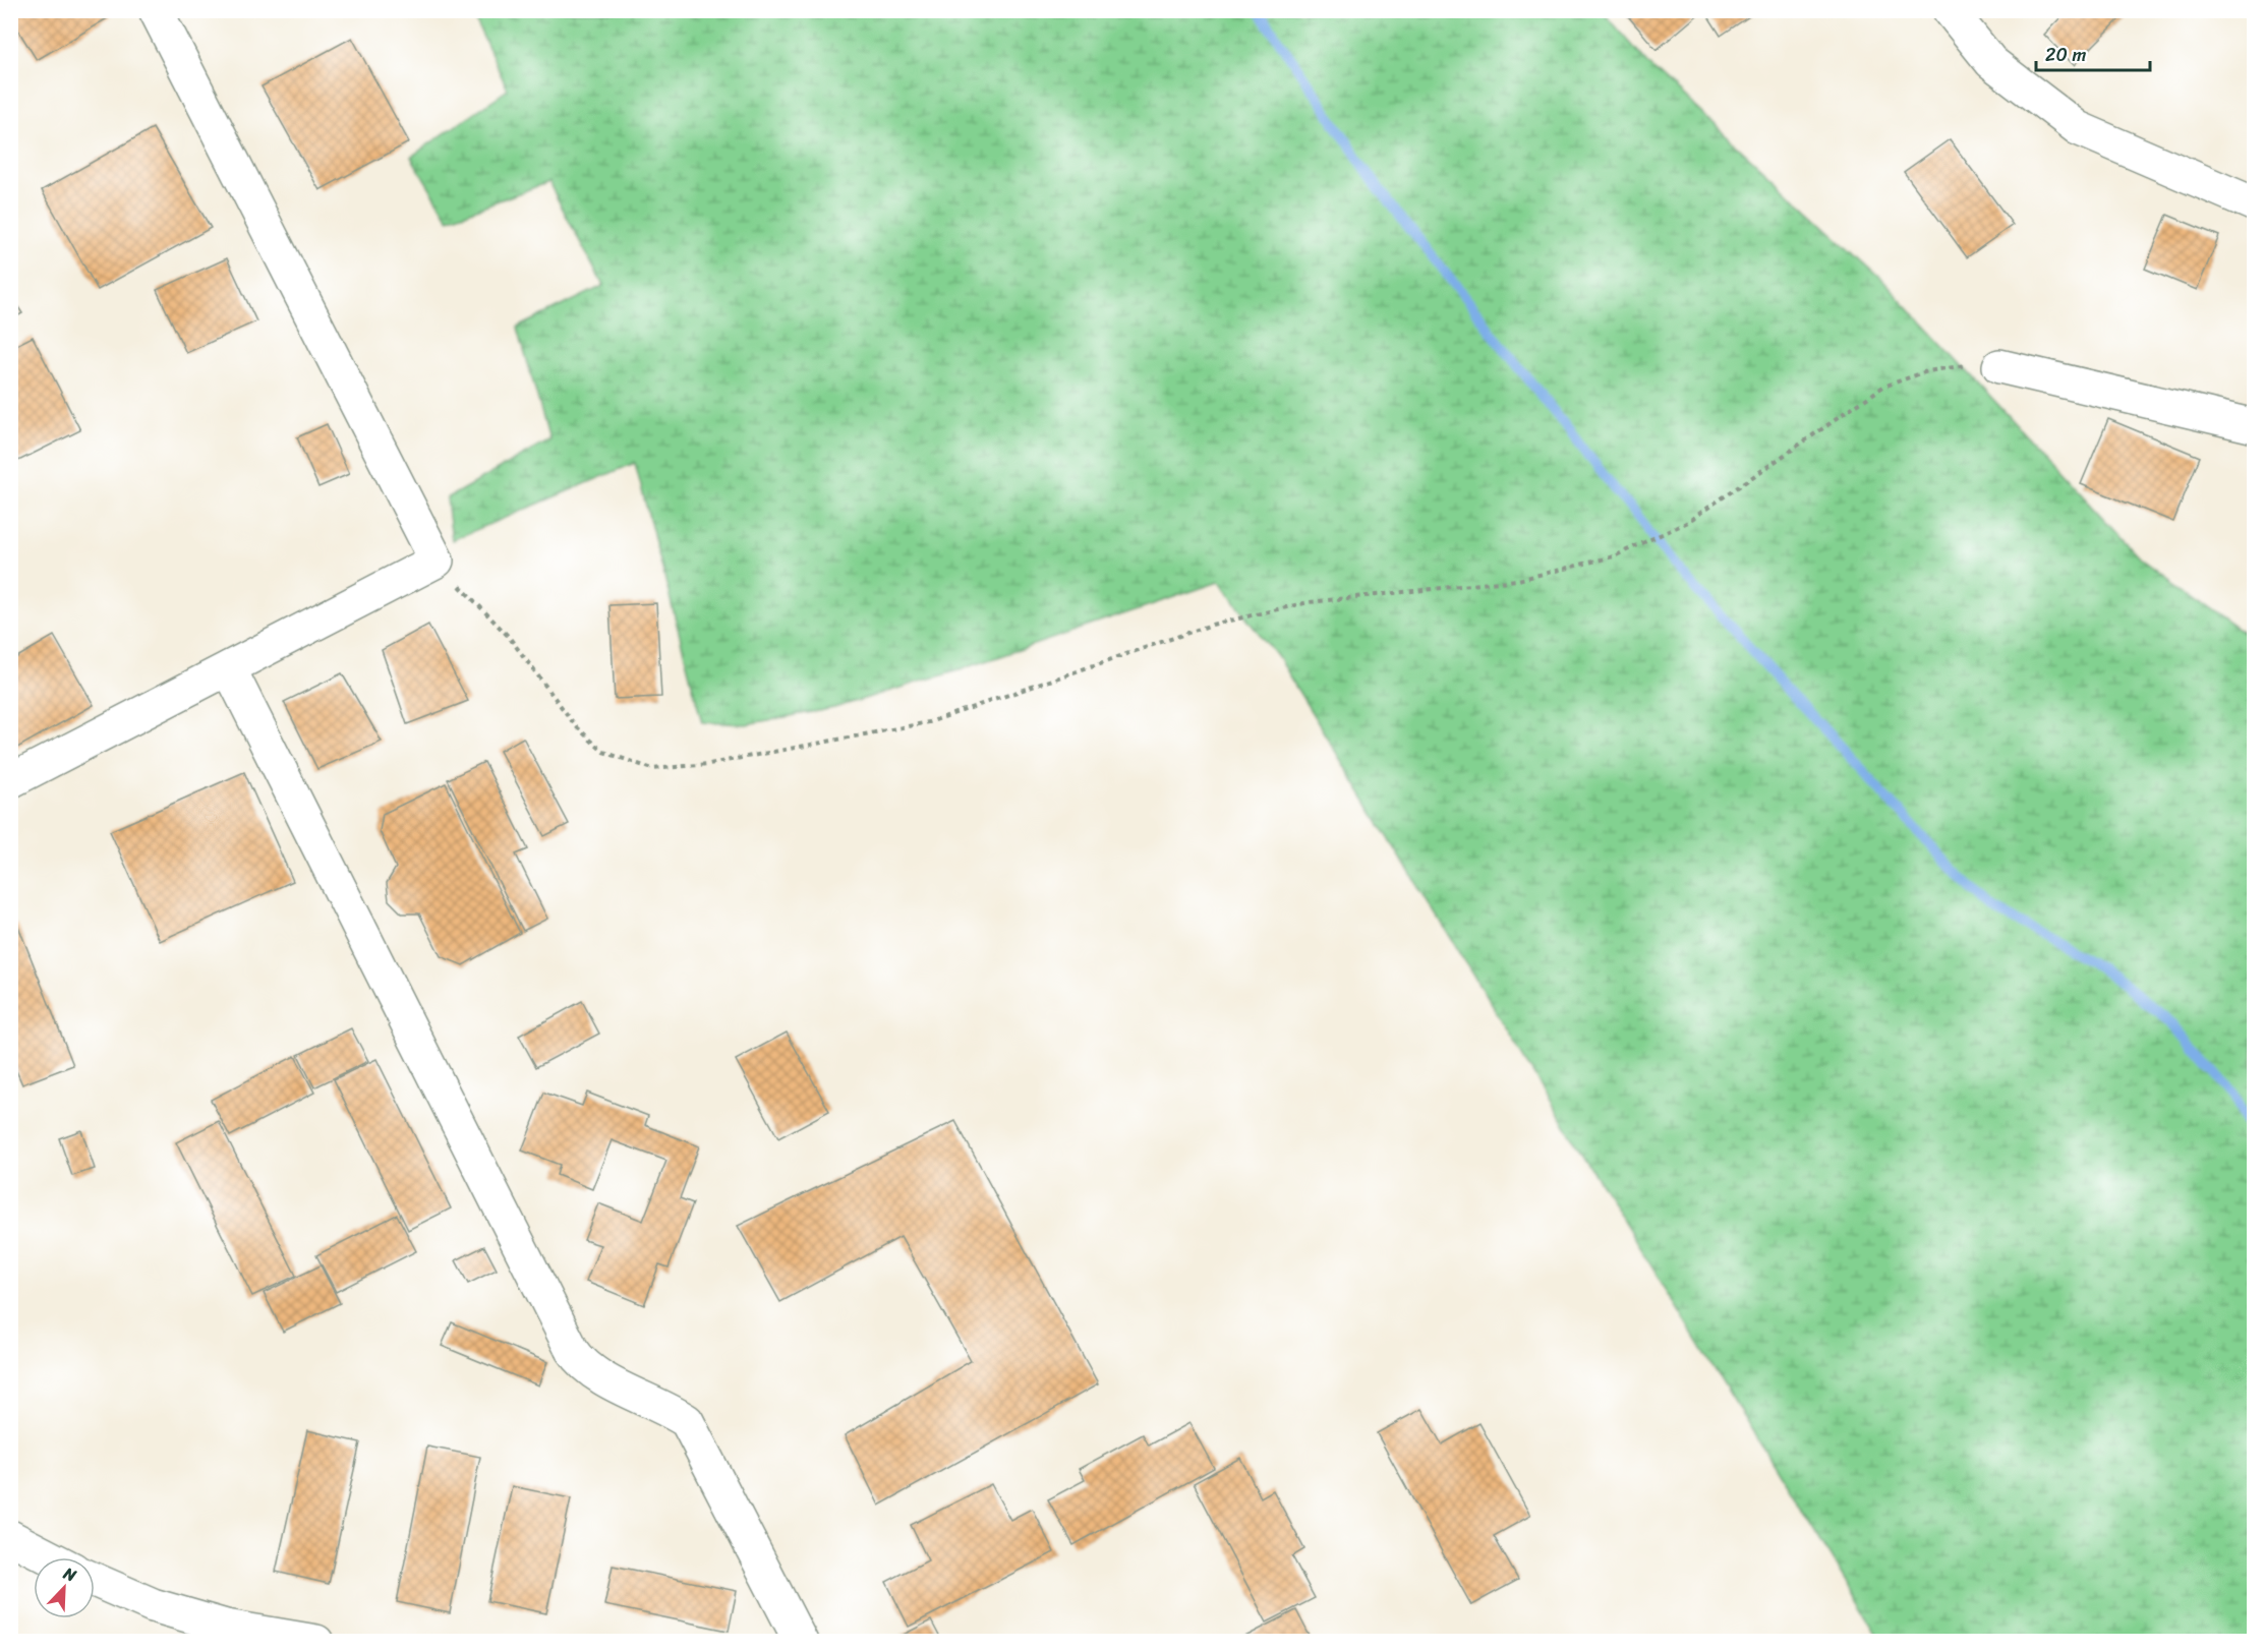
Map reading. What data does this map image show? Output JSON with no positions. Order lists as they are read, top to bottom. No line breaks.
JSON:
{"scale_bar":"20 m","north":"top right"}
